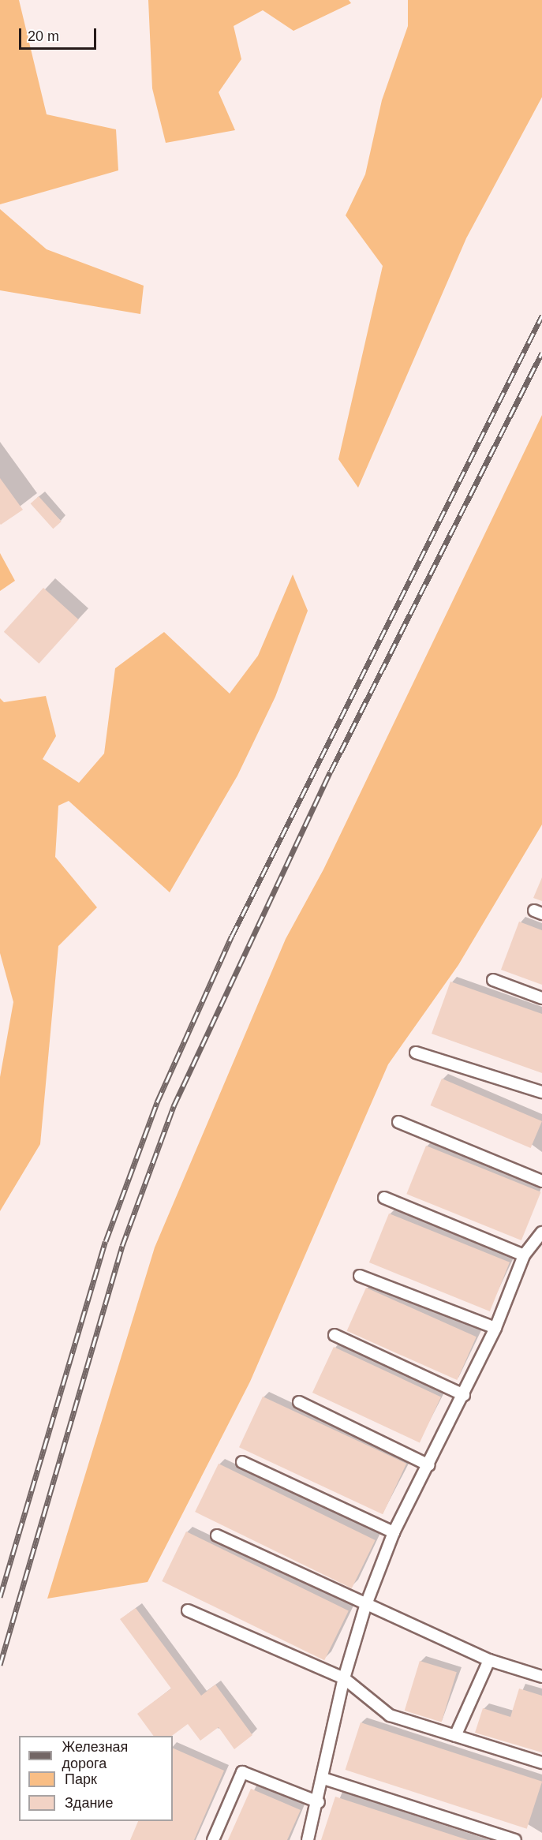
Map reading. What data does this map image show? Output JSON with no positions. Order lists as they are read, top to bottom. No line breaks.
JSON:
{"legend":["Железная дорога","Парк","Здание"],"scale_bar":"20 m"}
